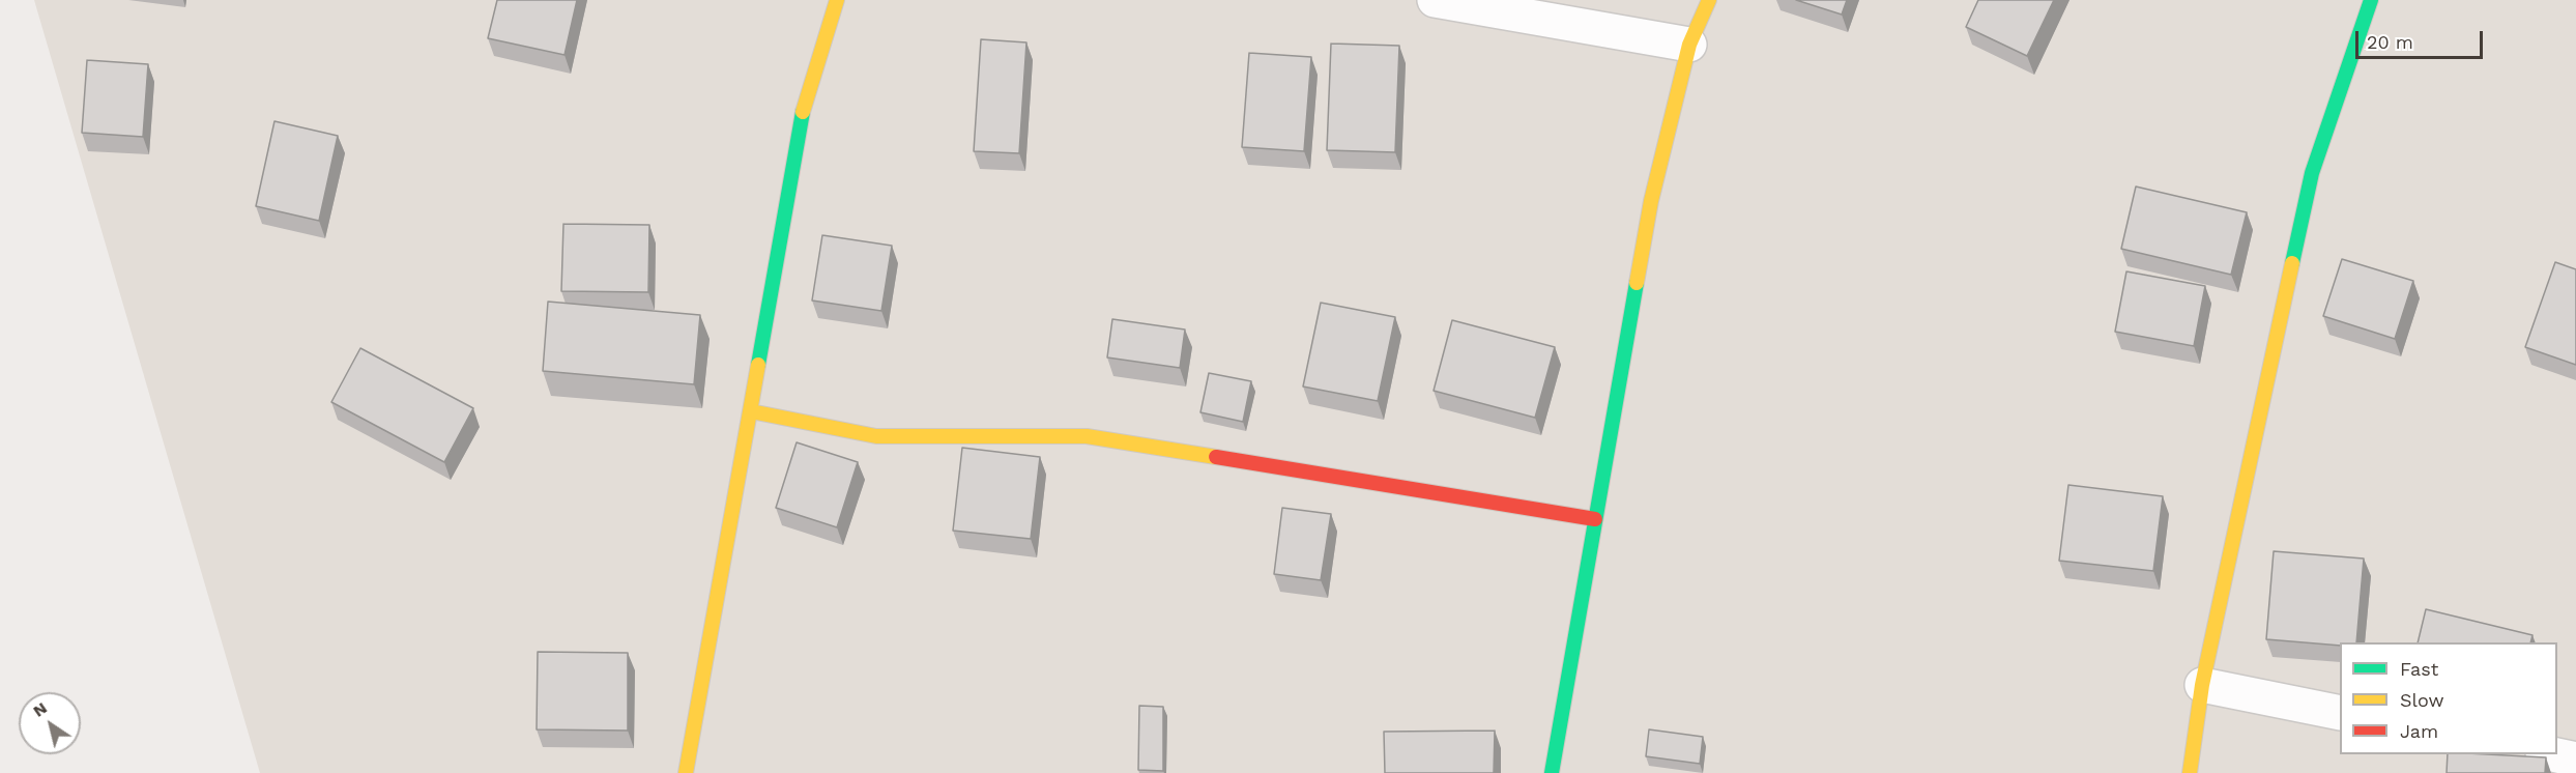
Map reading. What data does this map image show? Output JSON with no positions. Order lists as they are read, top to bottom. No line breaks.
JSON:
{"legend":["Fast","Slow","Jam"],"scale_bar":"20 m","north":"top left"}
